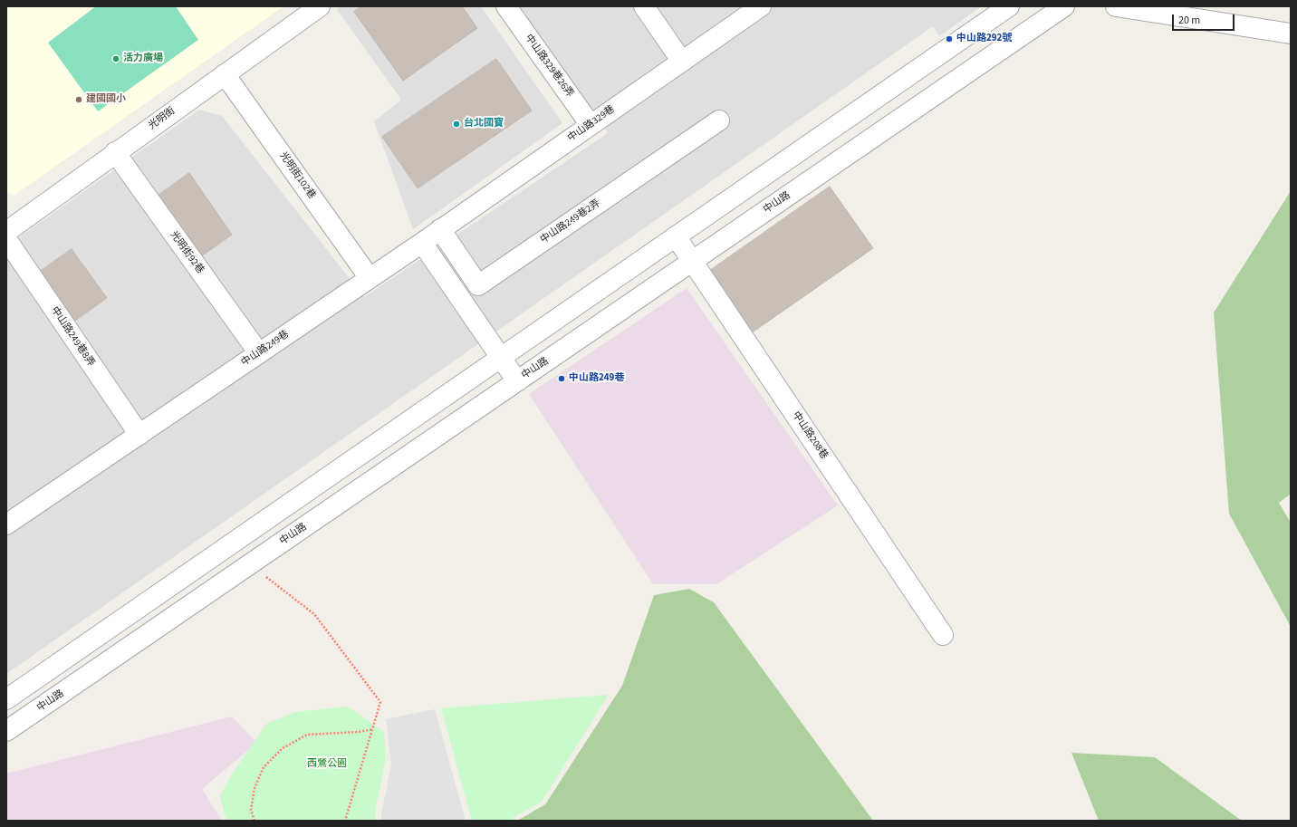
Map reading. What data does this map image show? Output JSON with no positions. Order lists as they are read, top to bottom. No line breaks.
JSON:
{"streets":{"street":["中山路329巷26弄","光明街","中山路329巷","光明街102巷","中山路","中山路249巷2弄","光明街92巷","中山路249巷8弄","中山路249巷","中山路208巷"]},"crossings":[["中山路329巷26弄","中山路329巷"],["光明街","光明街102巷"],["光明街","光明街92巷"],["中山路329巷","中山路249巷2弄"],["中山路329巷","中山路249巷"],["光明街102巷","中山路249巷"],["中山路","中山路208巷"],["光明街92巷","中山路249巷"],["中山路249巷8弄","中山路249巷"]],"parks":["西鶯公園"],"places":["中山路292號","活力廣場","建國國小","台北國寶","中山路249巷"],"scale_bar":"20 m"}
